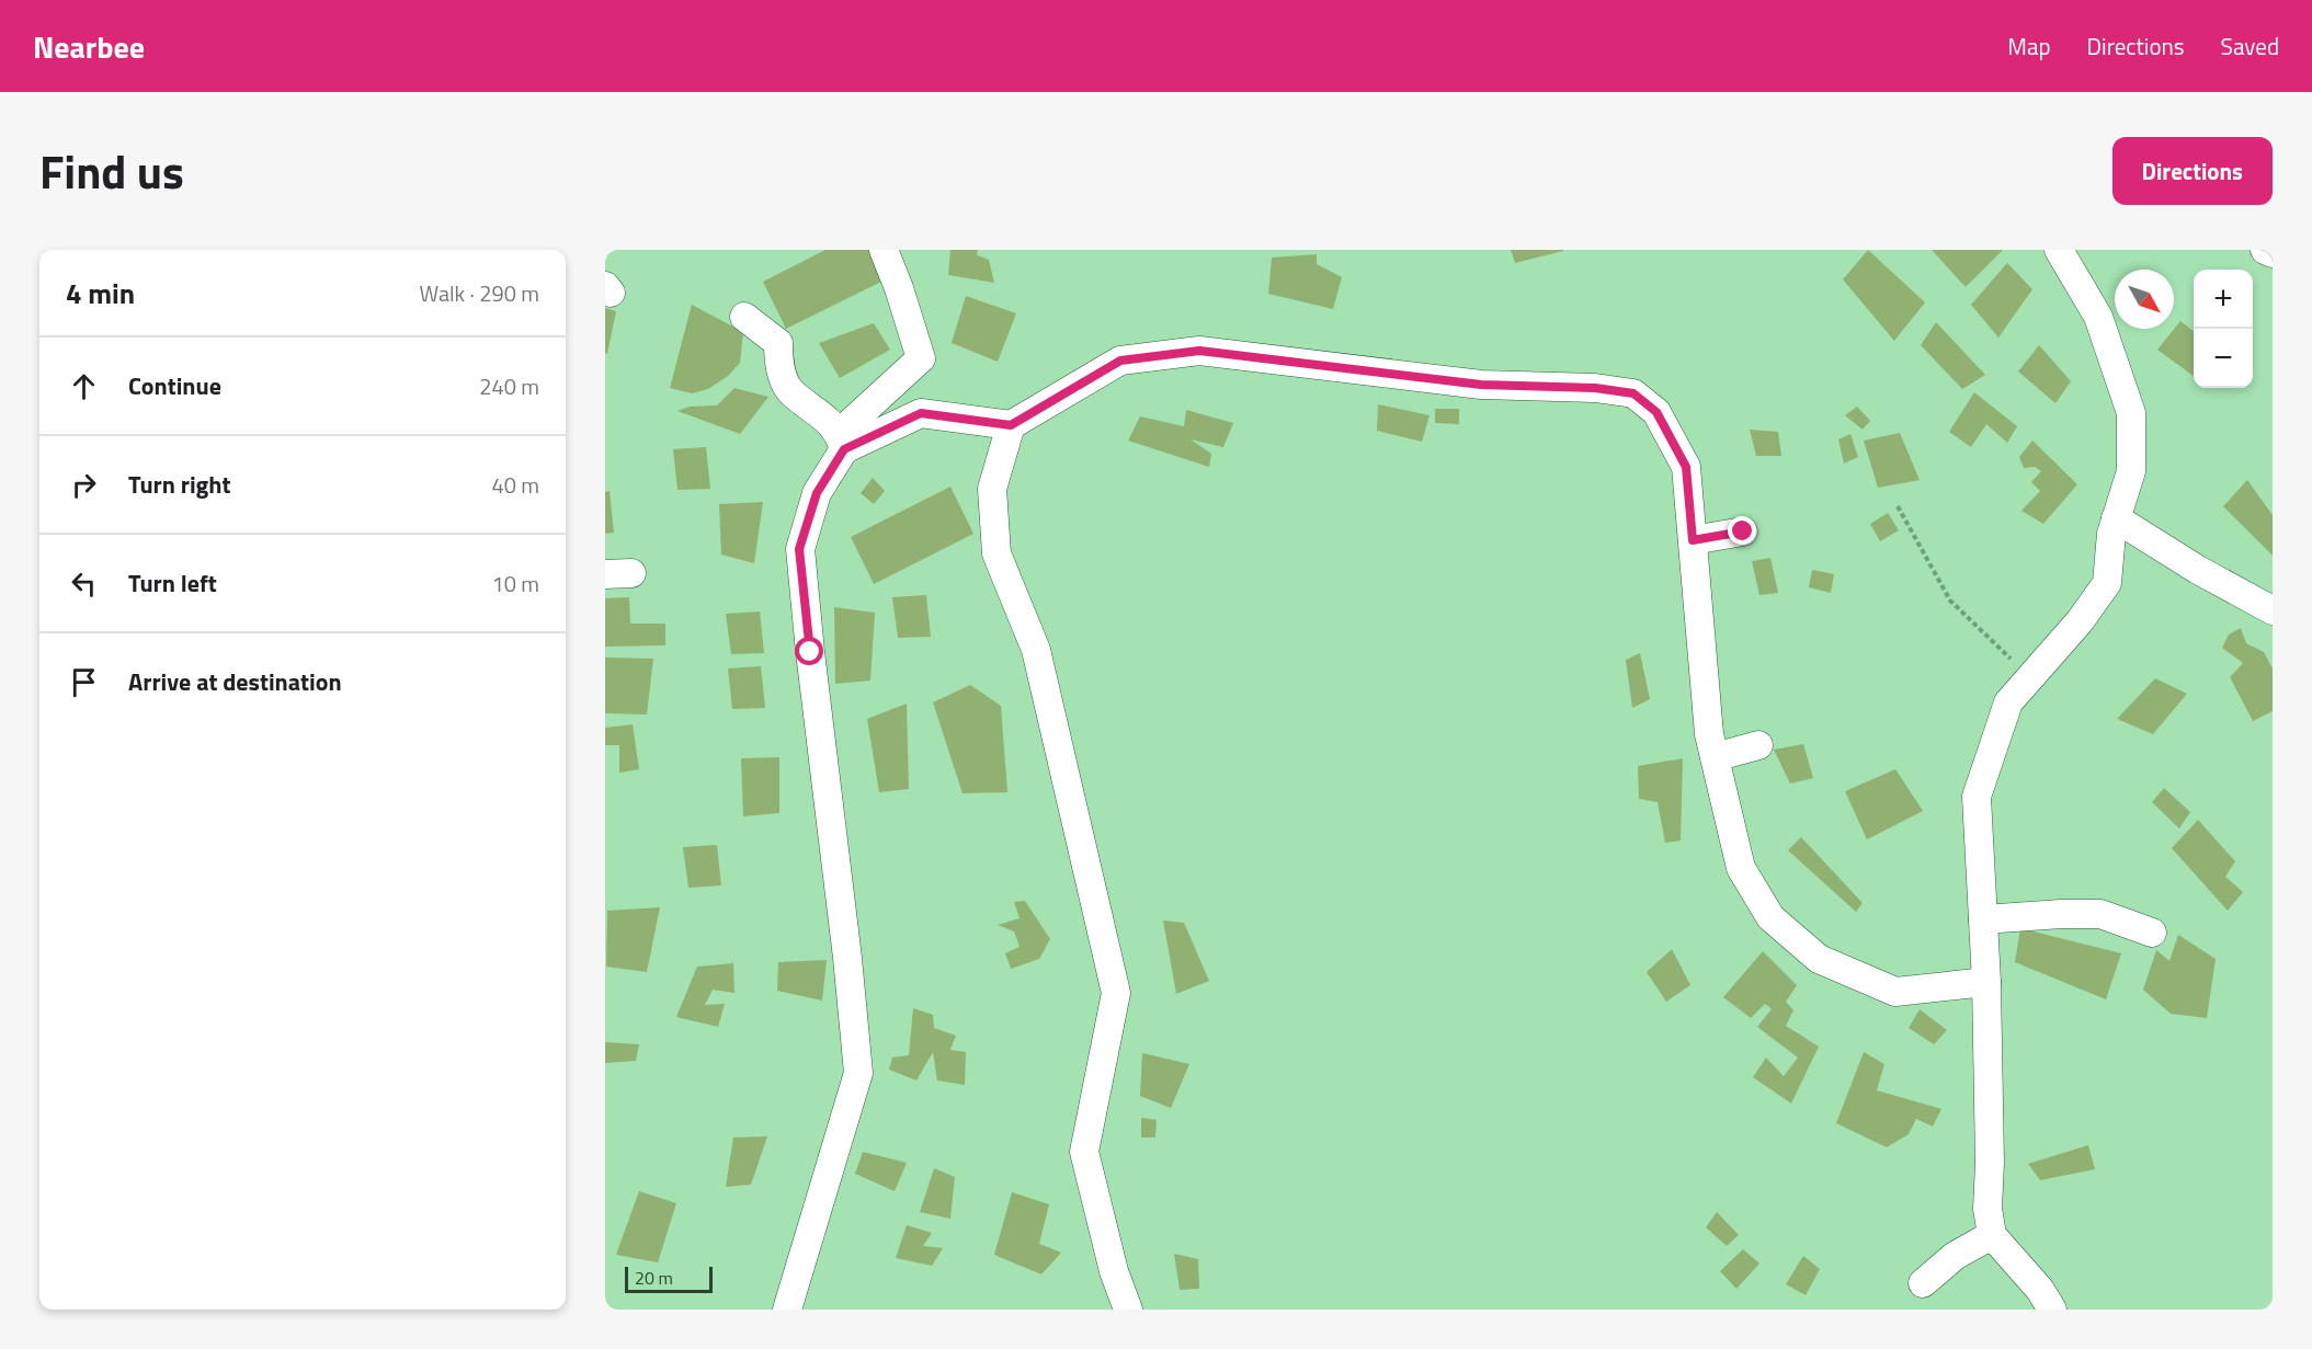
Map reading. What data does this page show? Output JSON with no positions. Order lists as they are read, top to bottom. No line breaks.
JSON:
{"scale_bar":"20 m","north":"bottom right","page":{"header":"Nearbee","nav":["Map","Directions","Saved"],"title":"Find us","buttons":"Directions","heading":["4 min","Walk · 290 m"],"map_buttons":["+","−"],"list":[["Continue","240 m"],["Turn right","40 m"],["Turn left","10 m"],"Arrive at destination"],"scale":"20 m"}}
